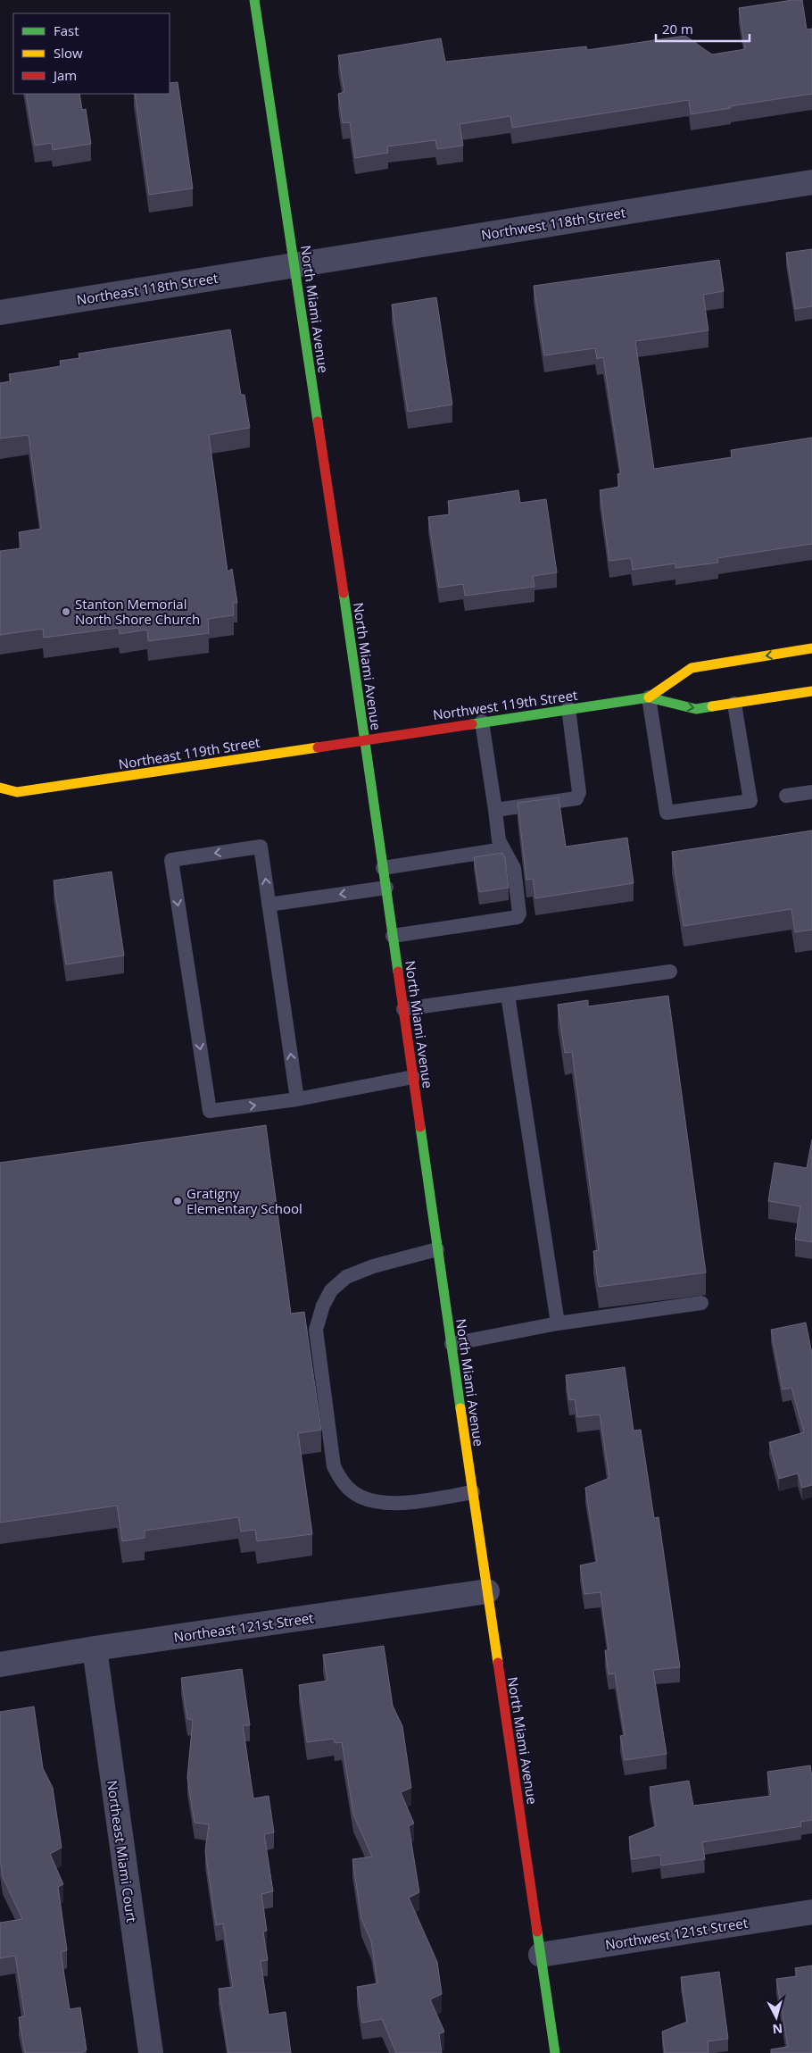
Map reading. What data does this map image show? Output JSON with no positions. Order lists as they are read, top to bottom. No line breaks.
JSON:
{"streets":{"street":["Northwest 118th Street","Northeast 118th Street","North Miami Avenue","Northwest 119th Street","Northeast 119th Street","Northeast 121st Street","Northeast Miami Court","Northwest 121st Street"]},"crossings":[["Northwest 118th Street","Northeast 118th Street"],["Northwest 118th Street","North Miami Avenue"],["Northeast 118th Street","North Miami Avenue"],["North Miami Avenue","Northwest 119th Street"],["North Miami Avenue","Northeast 119th Street"],["North Miami Avenue","Northeast 121st Street"],["North Miami Avenue","Northwest 121st Street"],["Northwest 119th Street","Northeast 119th Street"],["Northeast 121st Street","Northeast Miami Court"]],"places":["Stanton Memorial North Shore Church","Gratigny Elementary School"],"legend":["Fast","Slow","Jam"],"scale_bar":"20 m","north":"bottom"}
